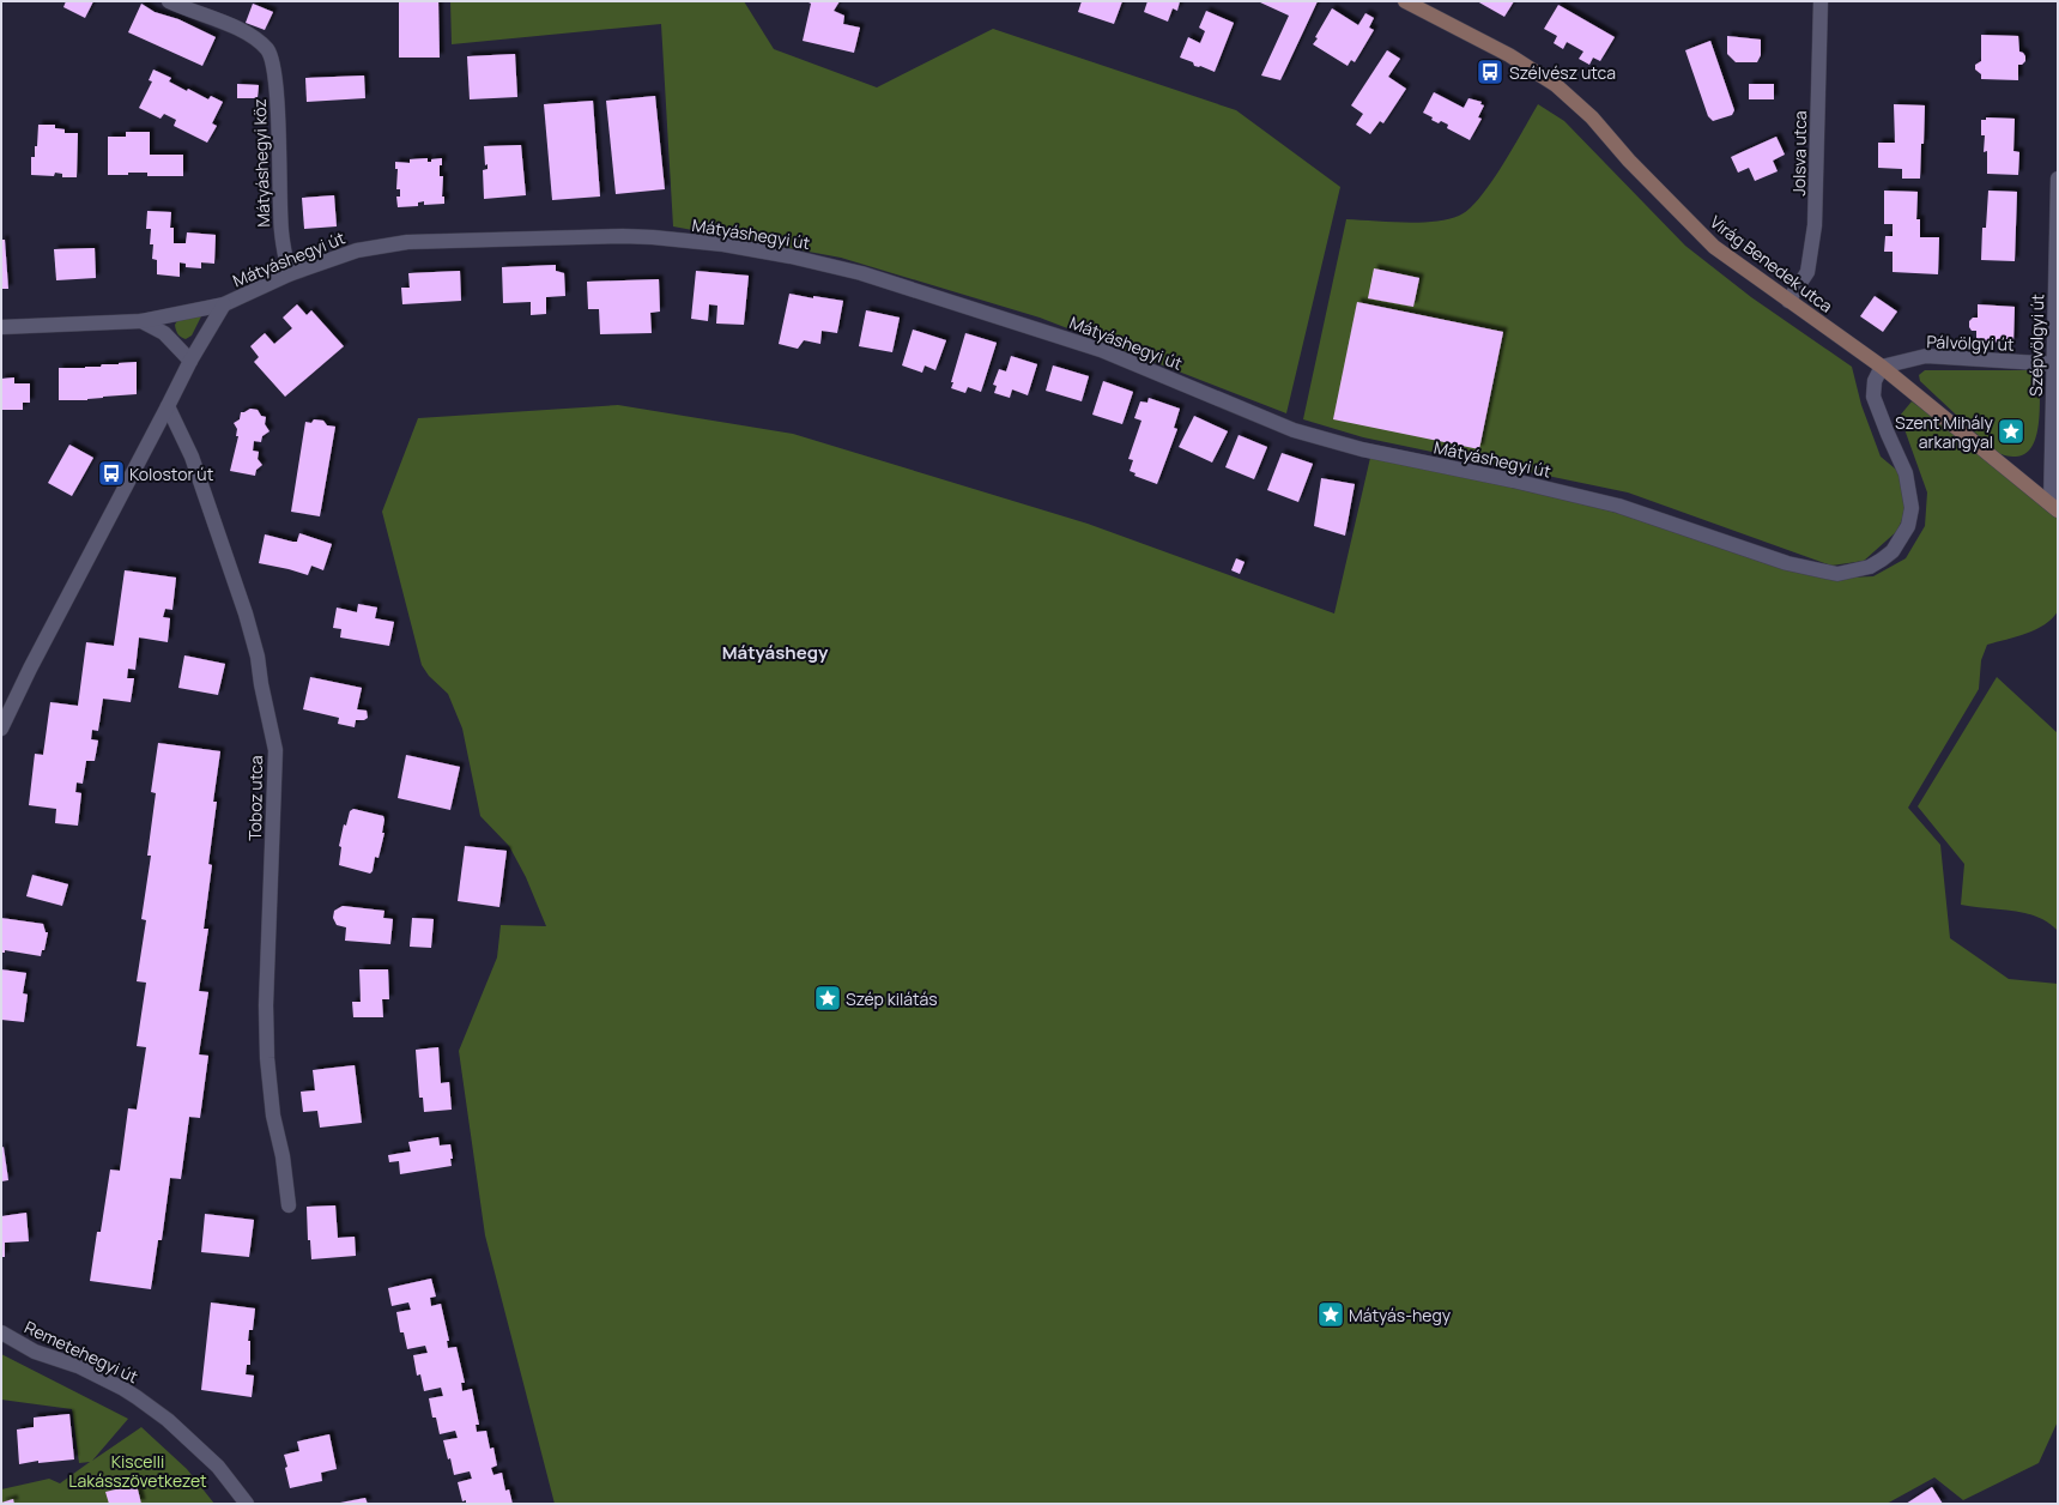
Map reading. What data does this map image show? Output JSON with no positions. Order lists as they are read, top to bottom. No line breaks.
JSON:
{"streets":{"street":["Jolsva utca","Mátyáshegyi köz","Mátyáshegyi út","Virág Benedek utca","Pálvölgyi út","Szépvölgyi út","Toboz utca","Remetehegyi út"]},"crossings":[["Jolsva utca","Virág Benedek utca"],["Mátyáshegyi köz","Mátyáshegyi út"],["Mátyáshegyi út","Virág Benedek utca"],["Mátyáshegyi út","Pálvölgyi út"],["Virág Benedek utca","Pálvölgyi út"],["Virág Benedek utca","Szépvölgyi út"],["Pálvölgyi út","Szépvölgyi út"]],"districts":["Mátyáshegy"],"parks":["Kiscelli Lakásszövetkezet"],"places":{"bus stop":["Szélvész utca","Kolostor út"],"place":["Szent Mihály arkangyal","Szép kilátás","Mátyás-hegy"]}}
